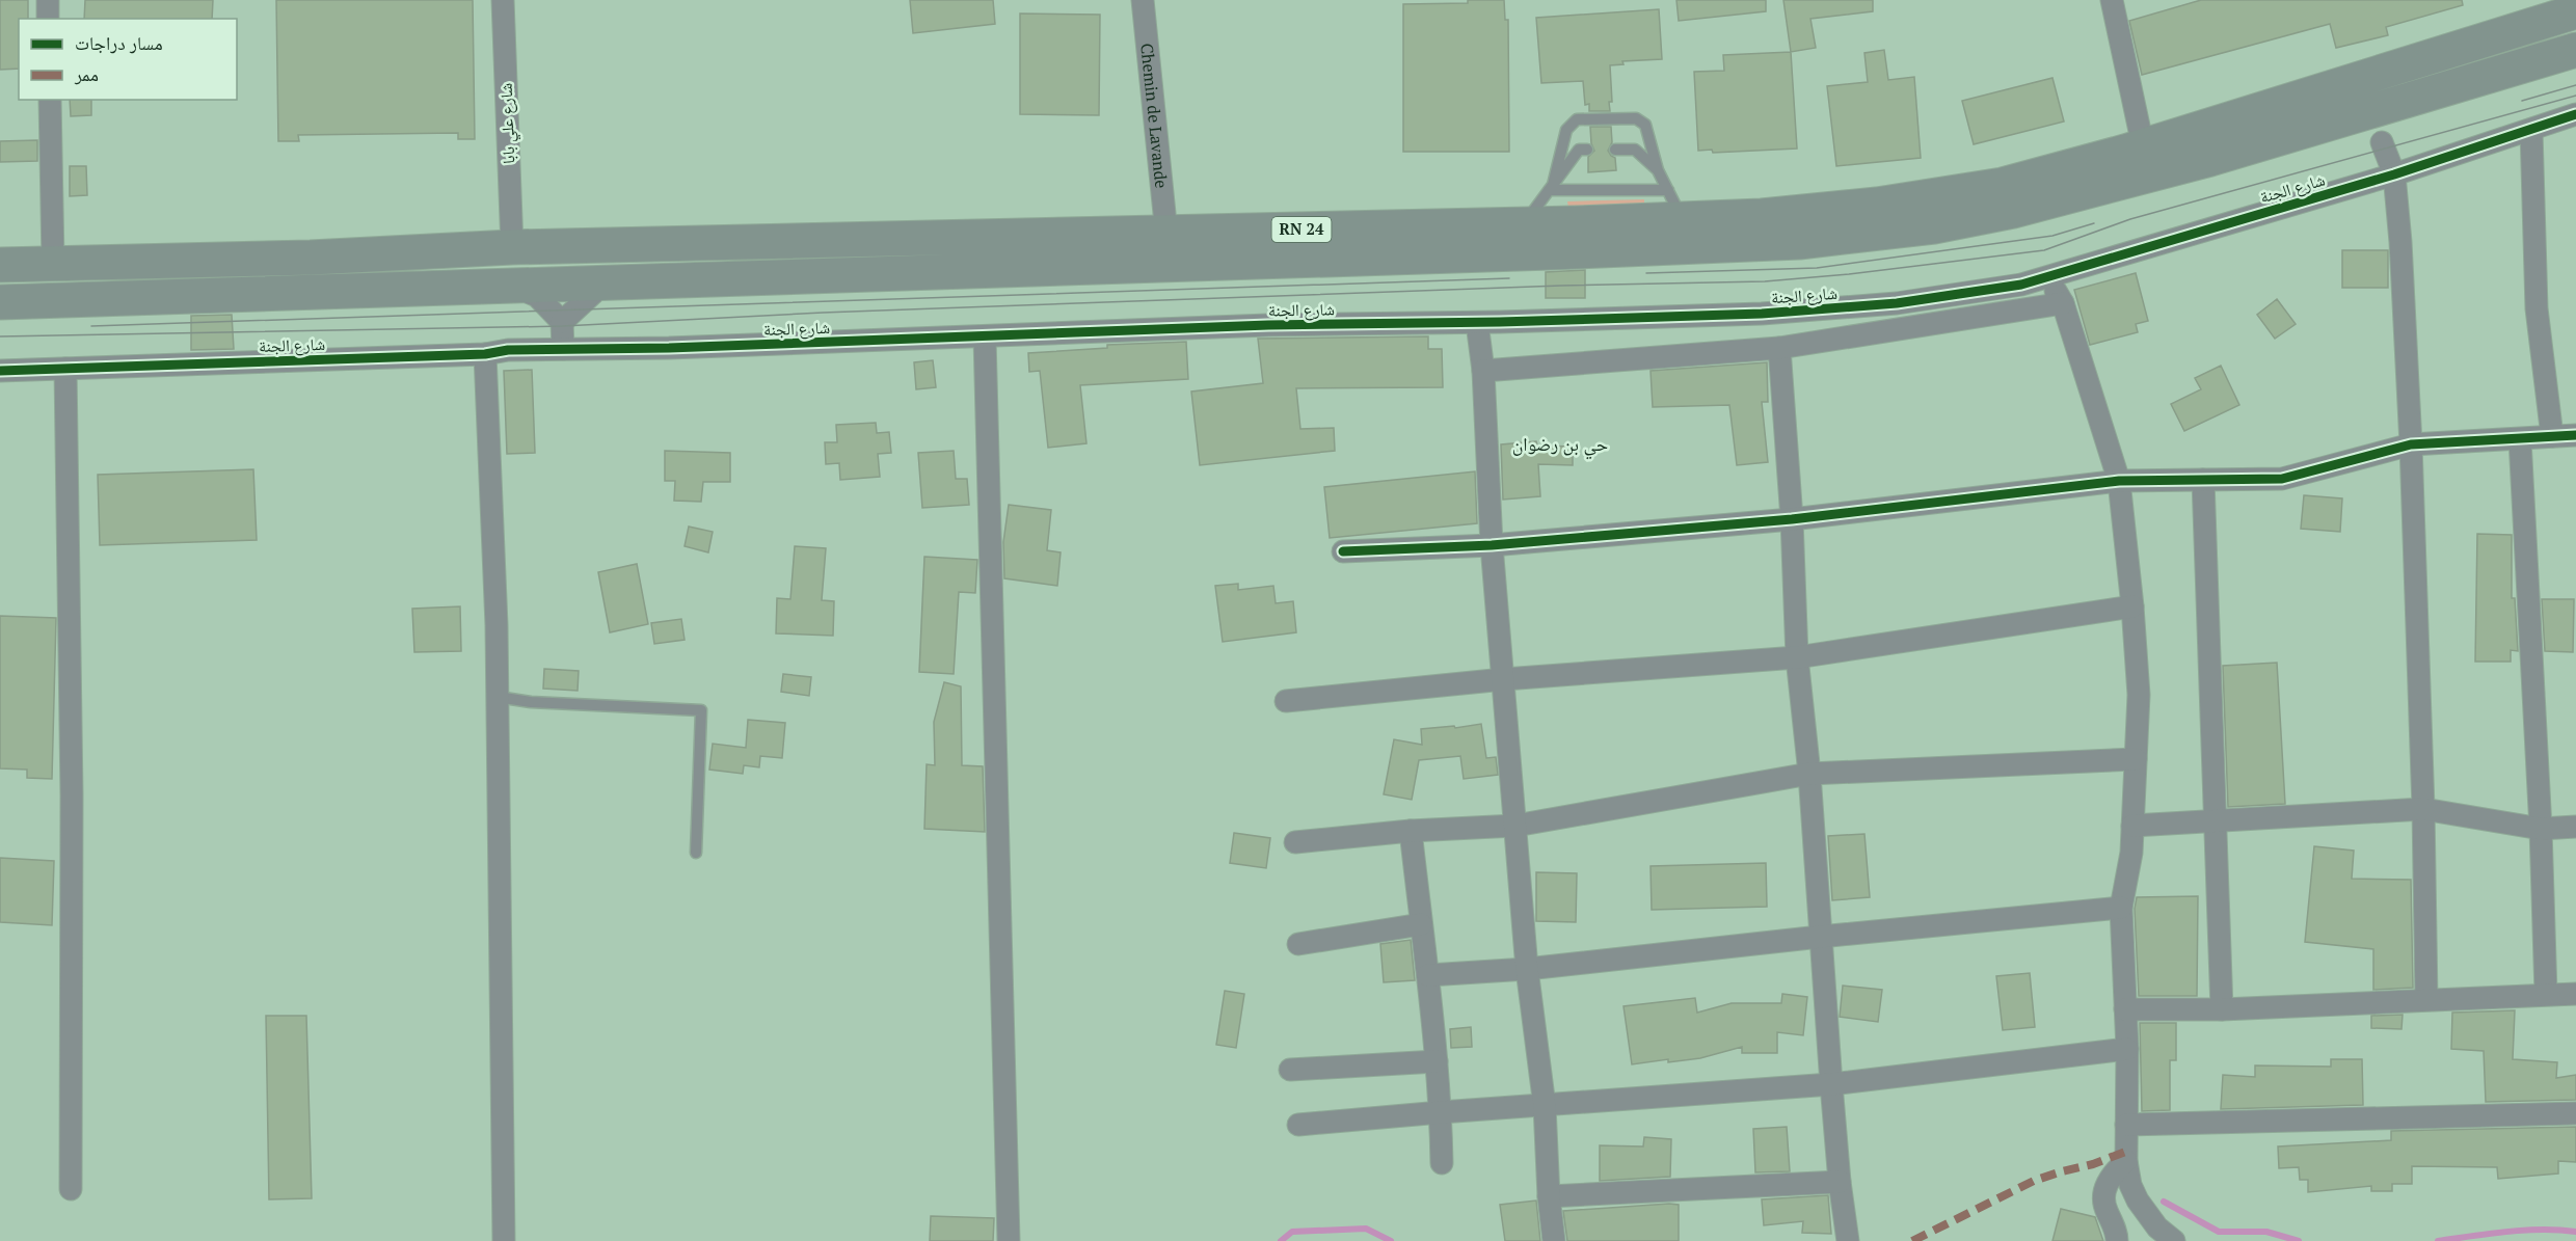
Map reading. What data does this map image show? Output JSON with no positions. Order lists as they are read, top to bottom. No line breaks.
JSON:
{"streets":{"main road":["RN 24"],"street":["Chemin de Lavande","شارع علي بابا","شارع الجنة"]},"crossings":[["Chemin de Lavande","RN 24"],["شارع علي بابا","RN 24"]],"districts":["حي بن رضوان"],"legend":["مسار دراجات","ممر"]}
